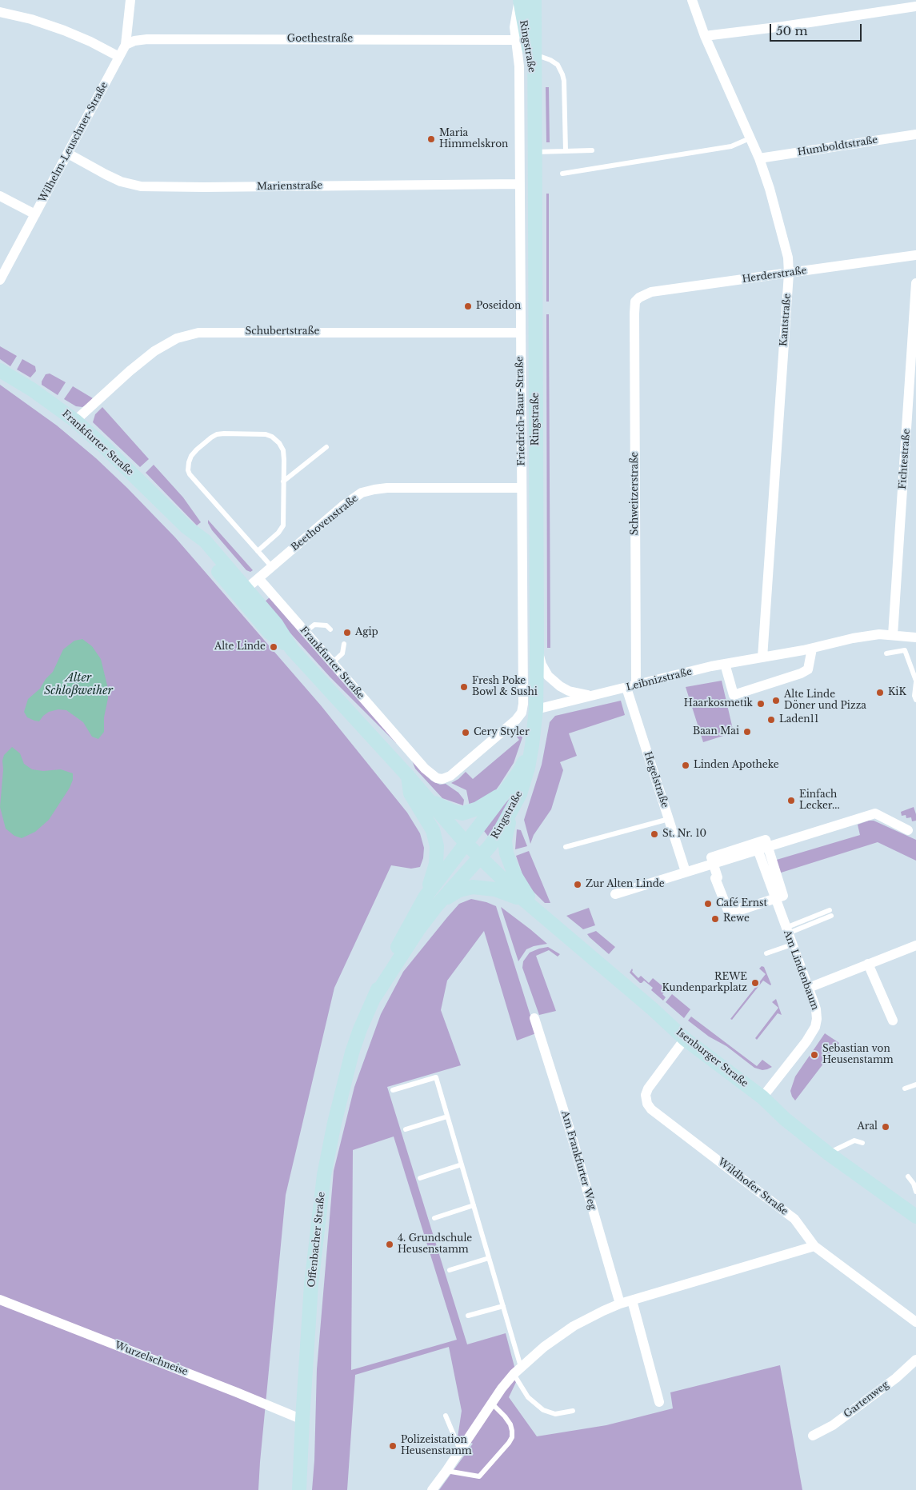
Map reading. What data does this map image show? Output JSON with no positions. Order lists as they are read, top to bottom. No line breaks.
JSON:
{"streets":{"main road":["Ringstraße","Frankfurter Straße","Isenburger Straße","Offenbacher Straße"],"street":["Goethestraße","Wilhelm-Leuschner-Straße","Humboldtstraße","Marienstraße","Herderstraße","Kantstraße","Schubertstraße","Friedrich-Baur-Straße","Fichtestraße","Schweitzerstraße","Beethovenstraße","Leibnizstraße","Hegelstraße","Am Lindenbaum","Am Frankfurter Weg","Wildhofer Straße","Wurzelschneise","Gartenweg"]},"crossings":[["Goethestraße","Wilhelm-Leuschner-Straße"],["Goethestraße","Friedrich-Baur-Straße"],["Ringstraße","Friedrich-Baur-Straße"],["Ringstraße","Frankfurter Straße"],["Ringstraße","Leibnizstraße"],["Ringstraße","Isenburger Straße"],["Ringstraße","Offenbacher Straße"],["Wilhelm-Leuschner-Straße","Marienstraße"],["Humboldtstraße","Kantstraße"],["Marienstraße","Friedrich-Baur-Straße"],["Herderstraße","Kantstraße"],["Herderstraße","Schweitzerstraße"],["Kantstraße","Leibnizstraße"],["Schubertstraße","Friedrich-Baur-Straße"],["Schubertstraße","Frankfurter Straße"],["Friedrich-Baur-Straße","Frankfurter Straße"],["Friedrich-Baur-Straße","Beethovenstraße"],["Frankfurter Straße","Beethovenstraße"],["Frankfurter Straße","Isenburger Straße"],["Frankfurter Straße","Offenbacher Straße"],["Fichtestraße","Leibnizstraße"],["Schweitzerstraße","Leibnizstraße"],["Leibnizstraße","Hegelstraße"],["Am Lindenbaum","Isenburger Straße"],["Isenburger Straße","Wildhofer Straße"],["Isenburger Straße","Offenbacher Straße"],["Offenbacher Straße","Wurzelschneise"]],"water":["Alter Schloßweiher"],"places":["Maria Himmelskron","Poseidon","Agip","Alte Linde","Fresh Poke Bowl & Sushi","KiK","Alte Linde Döner und Pizza","Haarkosmetik","Laden11","Baan Mai","Cery Styler","Linden Apotheke","Einfach Lecker...","St. Nr. 10","Zur Alten Linde","Café Ernst","Rewe","REWE Kundenparkplatz","Sebastian von Heusenstamm","Aral","4. Grundschule Heusenstamm","Polizeistation Heusenstamm"],"scale_bar":"50 m"}
